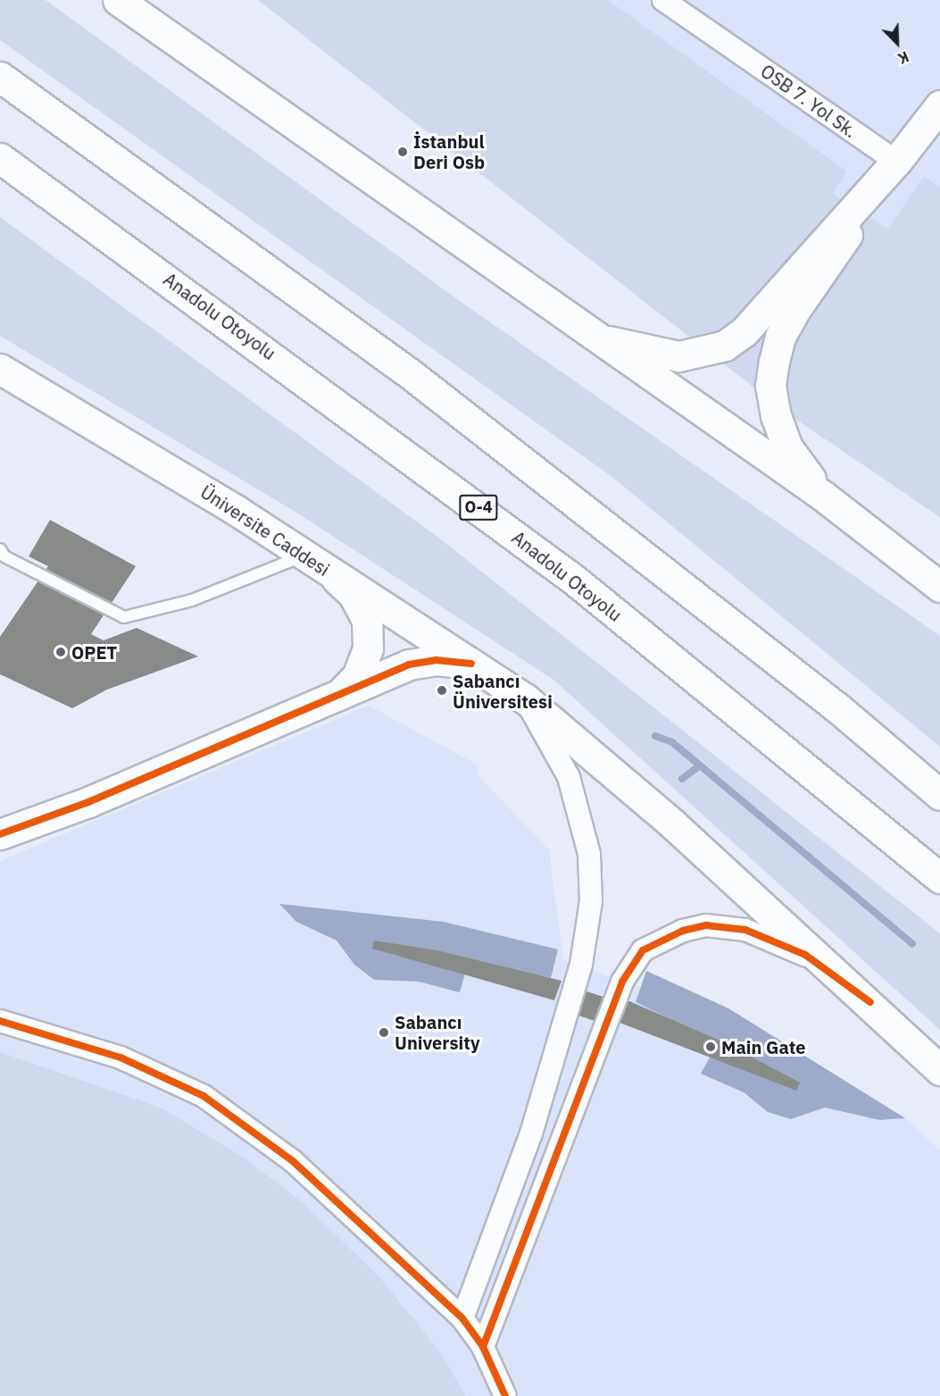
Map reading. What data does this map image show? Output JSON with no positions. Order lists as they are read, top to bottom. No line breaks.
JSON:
{"streets":{"main road":["Anadolu Otoyolu","O-4","Üniversite Caddesi"],"street":["OSB 7. Yol Sk."]},"places":["İstanbul Deri Osb","OPET","Sabancı Üniversitesi","Sabancı University","Main Gate"],"north":"bottom right"}
